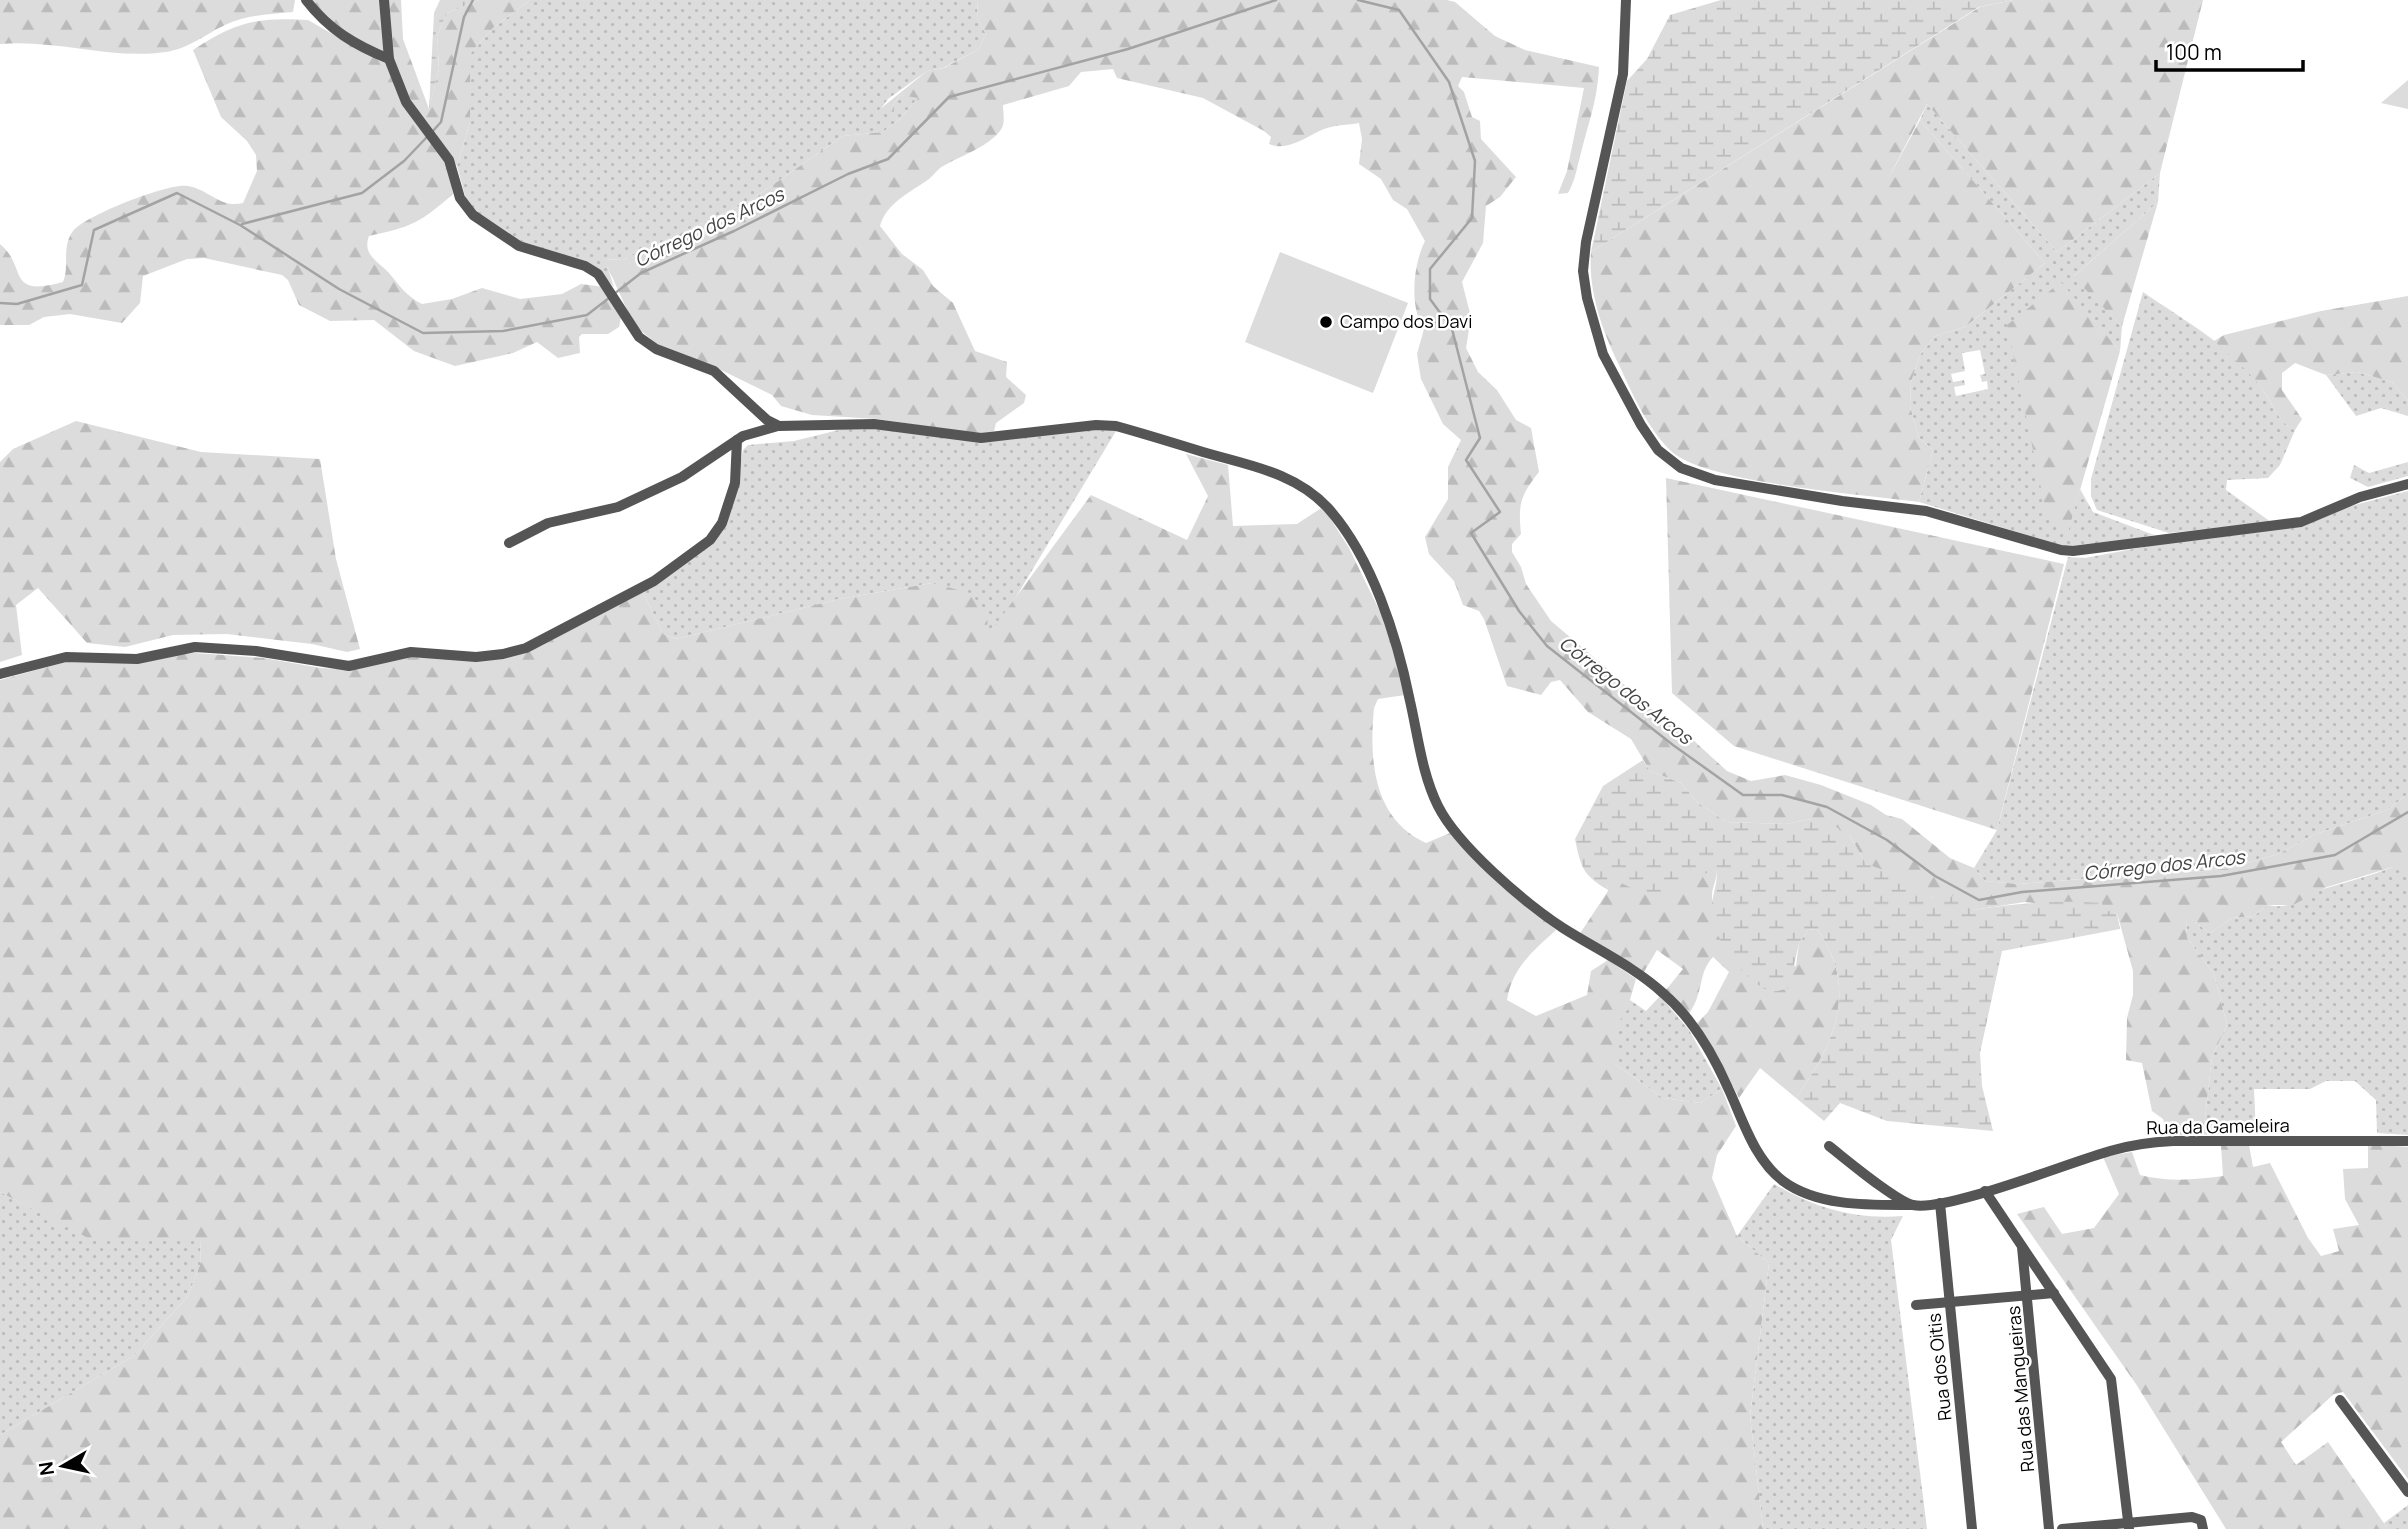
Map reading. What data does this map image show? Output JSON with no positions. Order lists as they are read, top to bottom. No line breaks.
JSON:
{"streets":{"street":["Rua da Gameleira","Rua dos Oitis","Rua das Mangueiras"]},"crossings":[["Rua da Gameleira","Rua dos Oitis"]],"water":["Córrego dos Arcos"],"places":["Campo dos Davi"],"scale_bar":"100 m","north":"left"}
